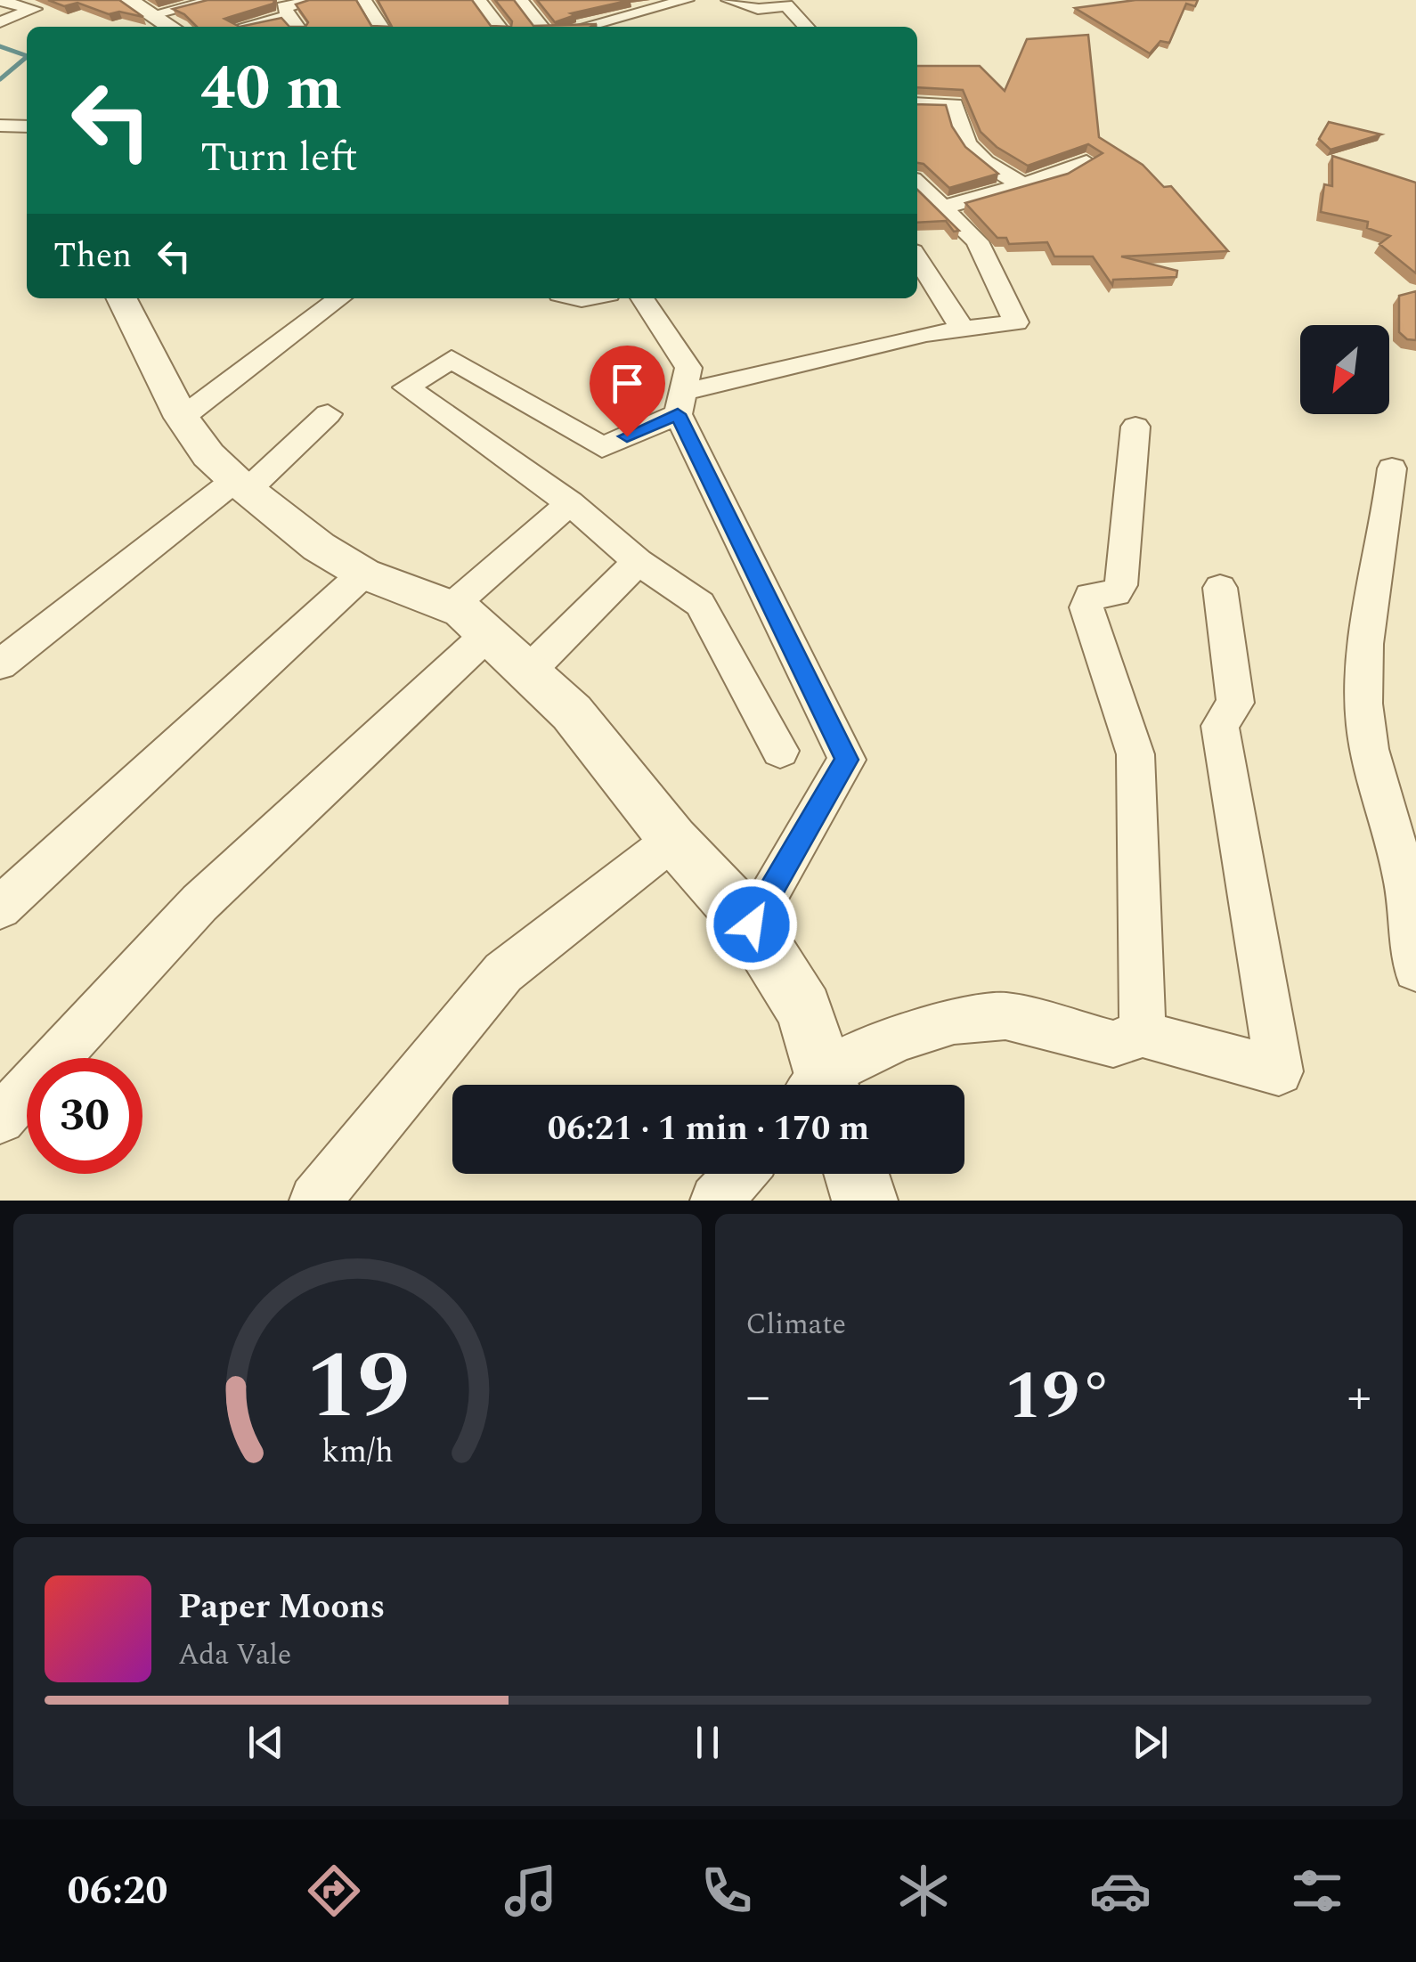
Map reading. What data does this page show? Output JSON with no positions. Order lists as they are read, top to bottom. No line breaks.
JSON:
{"north":"bottom left","page":{"turn":["40 m","Turn left"],"then":"Then","limit":"30","trip":"06:21 · 1 min · 170 m","tile":"Climate","heat":["−","19°","+"],"song":["Paper Moons","Ada Vale"],"tabs":"06:20","gauge":["19","km/h"]}}
